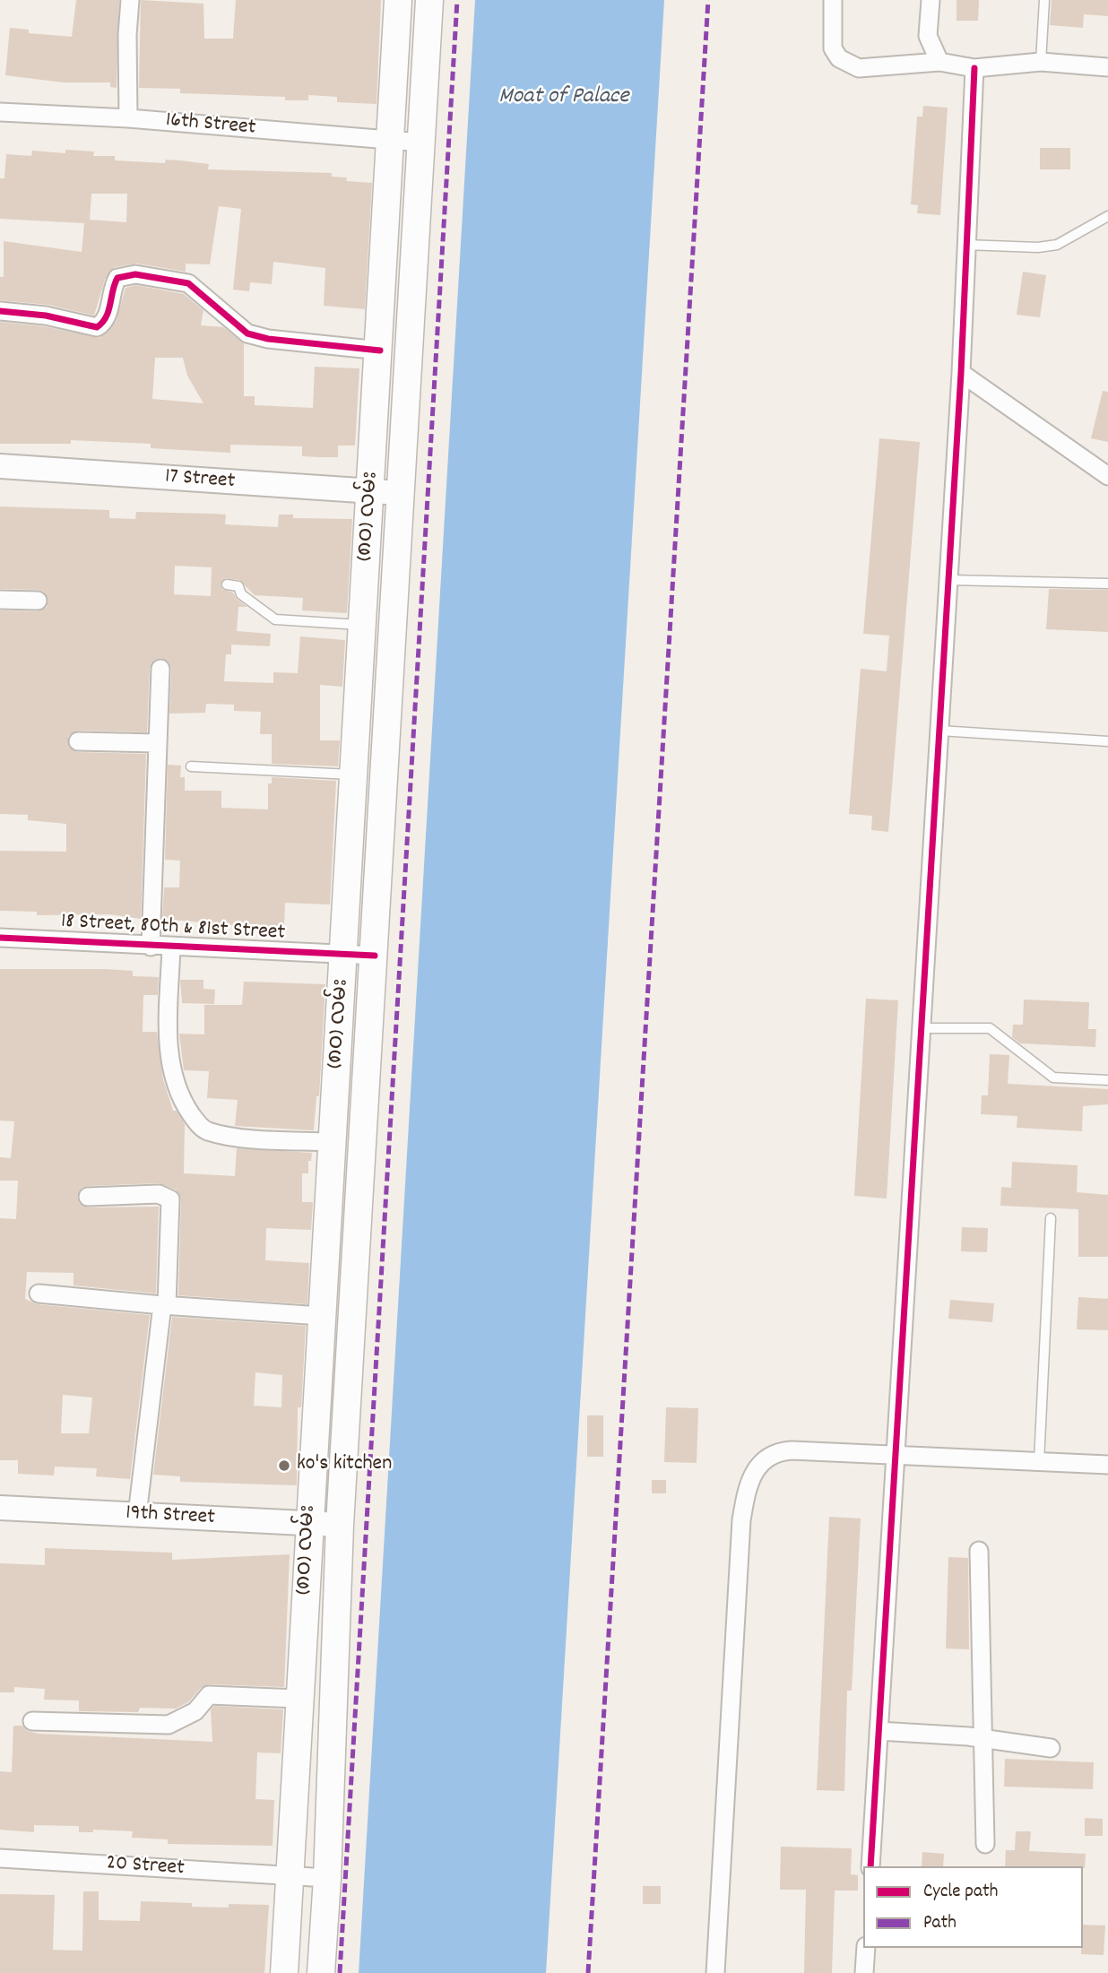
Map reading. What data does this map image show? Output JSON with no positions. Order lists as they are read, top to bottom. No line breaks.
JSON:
{"streets":{"main road":["(၈၀) လမ်း"],"street":["16th Street","17 Street","18 Street, 80th & 81st Street","19th Street","20 Street"]},"crossings":[["16th Street","(၈၀) လမ်း"],["17 Street","(၈၀) လမ်း"],["(၈၀) လမ်း","18 Street, 80th & 81st Street"],["(၈၀) လမ်း","19th Street"],["(၈၀) လမ်း","20 Street"]],"water":["Moat of Palace"],"places":["ko's kitchen"],"legend":["Cycle path","Path"]}
